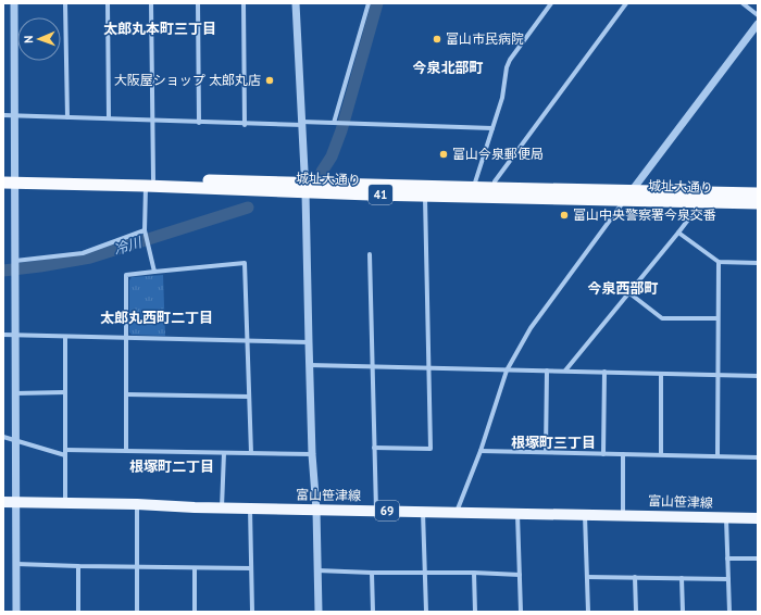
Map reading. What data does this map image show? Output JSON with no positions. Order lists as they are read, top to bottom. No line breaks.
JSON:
{"streets":{"highway":["城址大通り","41"],"main road":["富山笹津線","69"]},"districts":["太郎丸本町三丁目","今泉北部町","今泉西部町","太郎丸西町二丁目","根塚町三丁目","根塚町二丁目"],"water":["冷川"],"places":["富山市民病院","大阪屋ショップ 太郎丸店","富山今泉郵便局","富山中央警察署今泉交番"],"north":"left"}
